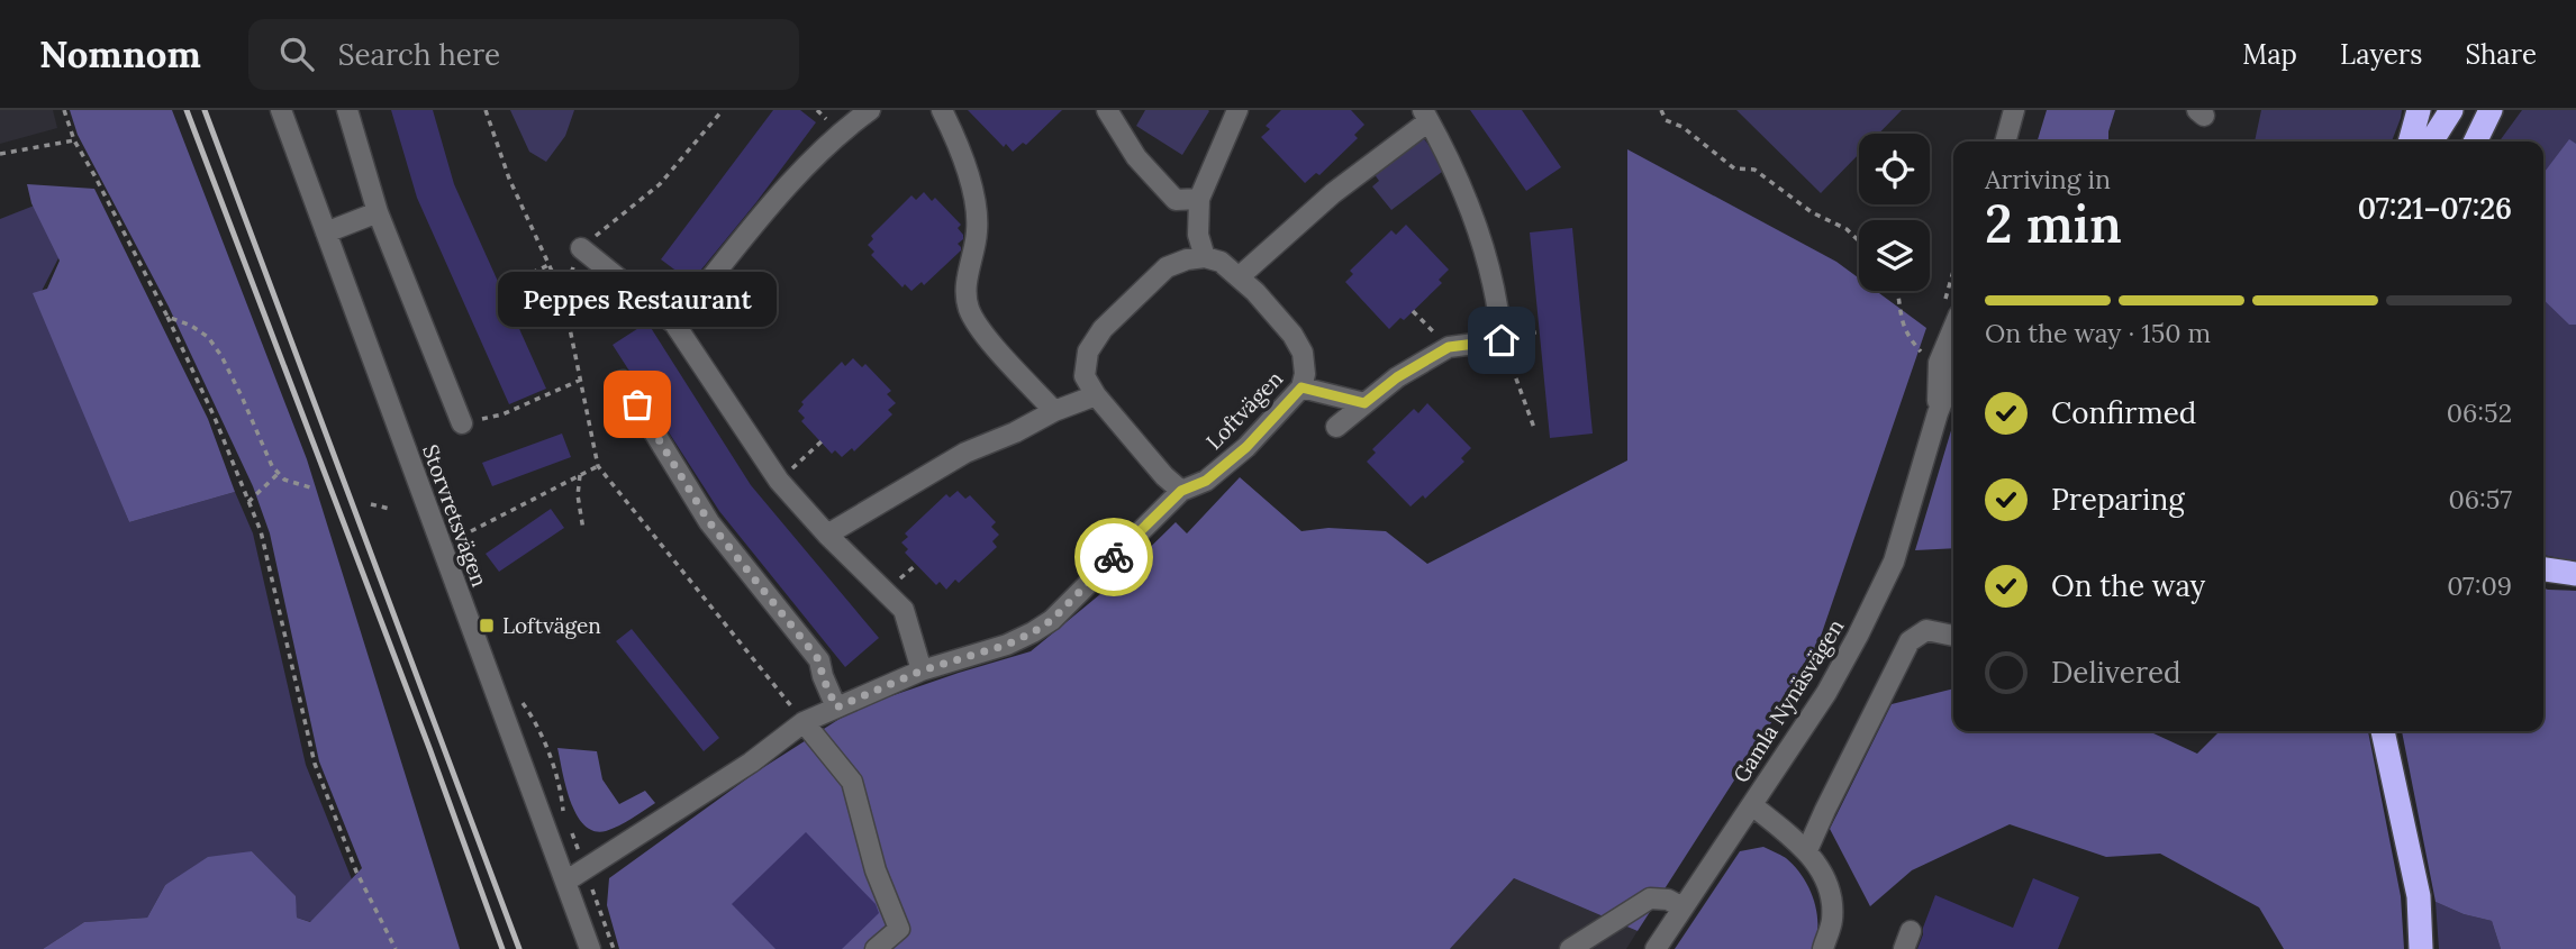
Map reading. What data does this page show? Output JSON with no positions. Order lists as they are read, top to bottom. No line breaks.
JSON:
{"streets":{"street":["Loftvägen","Storvretsvägen","Gamla Nynäsvägen"]},"crossings":[["Loftvägen","Storvretsvägen"]],"places":{"other":["Peppes Restaurant"],"transit":["Loftvägen"]},"page":{"header":"Nomnom","search":"Search here","nav":["Map","Layers","Share"],"heading":["2 min","Arriving in","07:21–07:26"],"bubble":"Peppes Restaurant","bar":"On the way · 150 m","list":[["Confirmed","06:52"],["Preparing","06:57"],["On the way","07:09"],"Delivered"]}}
